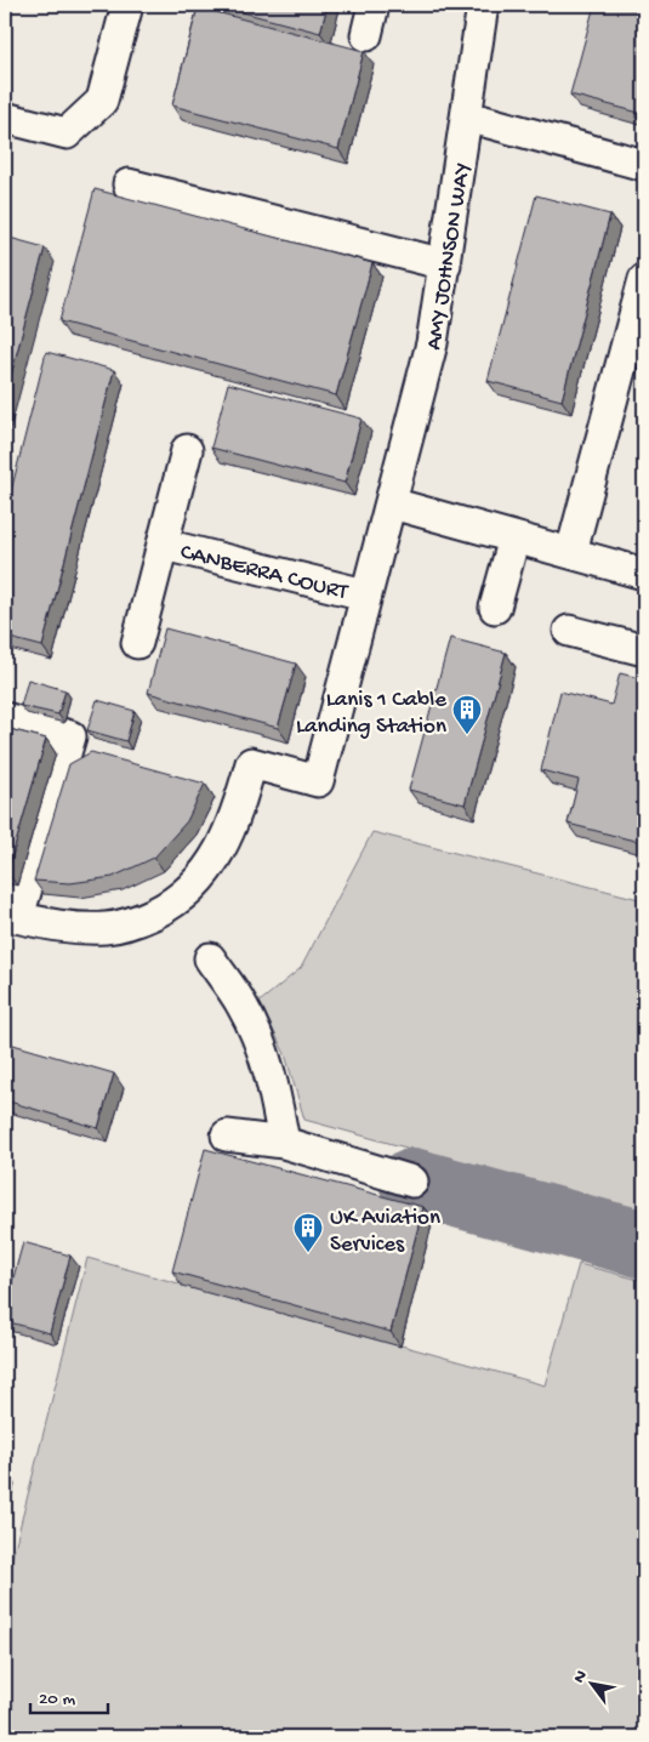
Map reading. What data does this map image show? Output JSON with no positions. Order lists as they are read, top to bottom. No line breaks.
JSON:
{"streets":{"street":["AMY JOHNSON WAY","CANBERRA COURT"]},"crossings":[["AMY JOHNSON WAY","CANBERRA COURT"]],"places":{"building":["Lanis 1 Cable Landing Station","UK Aviation Services"]},"scale_bar":"20 m","north":"top left"}
